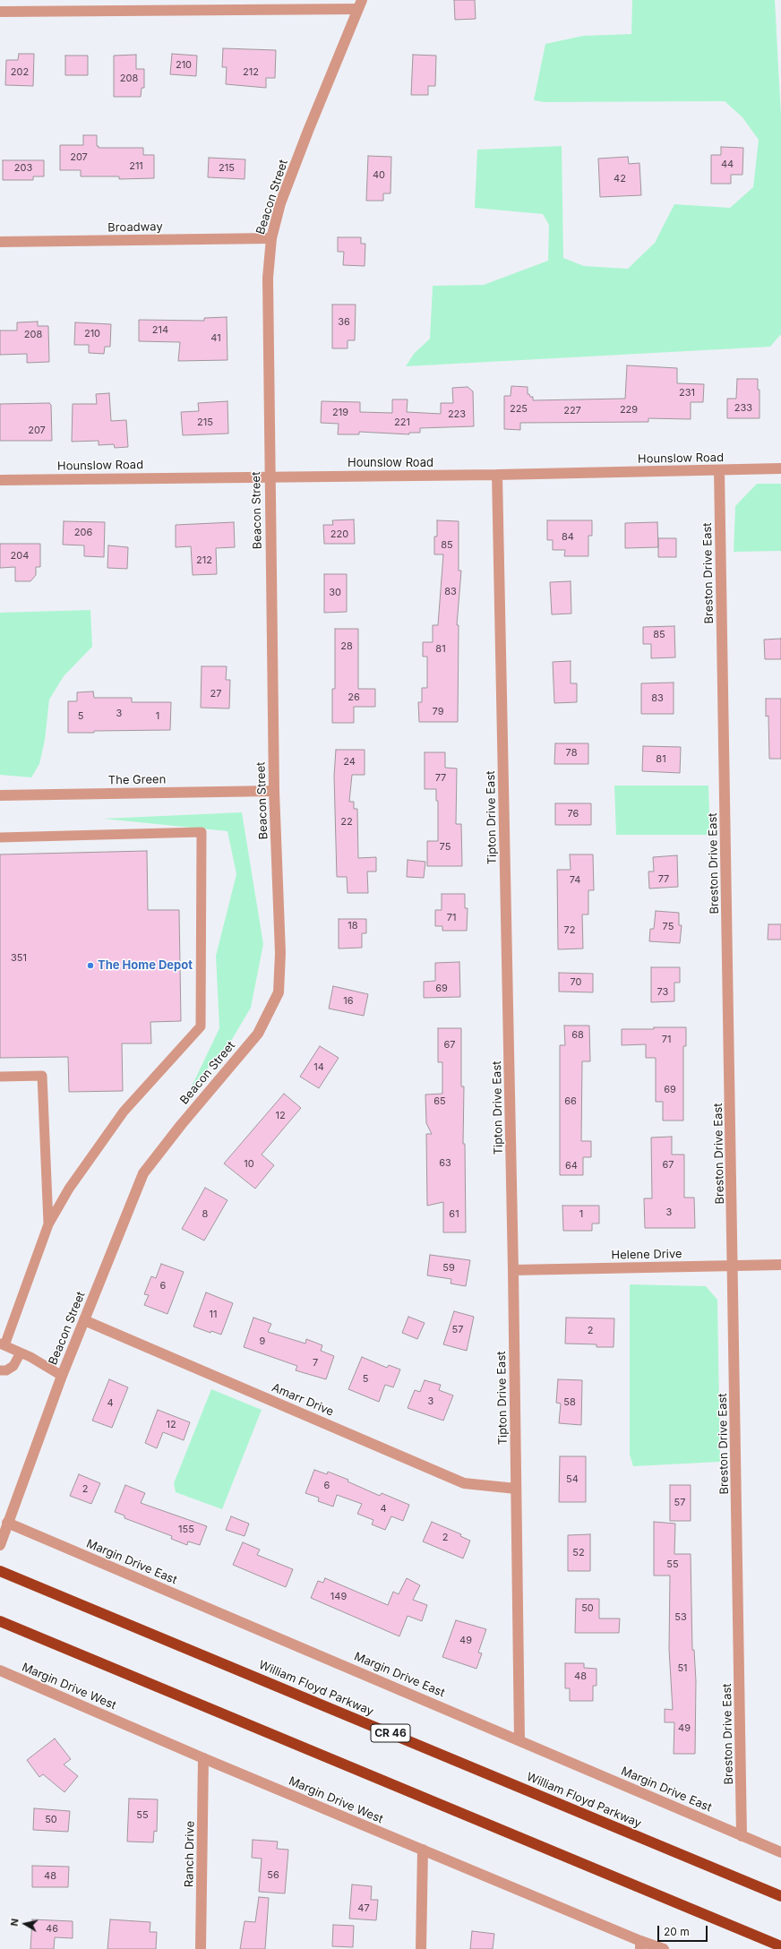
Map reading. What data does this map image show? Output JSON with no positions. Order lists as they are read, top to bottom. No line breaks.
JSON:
{"streets":{"highway":["William Floyd Parkway","CR 46"],"street":["Beacon Street","Broadway","Hounslow Road","Breston Drive East","The Green","Tipton Drive East","Helene Drive","Amarr Drive","Margin Drive East","Margin Drive West","Ranch Drive"]},"crossings":[["Beacon Street","Broadway"],["Beacon Street","Hounslow Road"],["Beacon Street","The Green"],["Beacon Street","Amarr Drive"],["Beacon Street","Margin Drive East"],["Hounslow Road","Breston Drive East"],["Hounslow Road","Tipton Drive East"],["Breston Drive East","Helene Drive"],["Breston Drive East","Margin Drive East"],["Tipton Drive East","Helene Drive"],["Tipton Drive East","Amarr Drive"],["Tipton Drive East","Margin Drive East"],["Margin Drive West","Ranch Drive"]],"places":["The Home Depot"],"house_numbers":["210","202","212","208","207","44","211","203","215","40","42","36","214","210","208","41","231","233","225","229","227","219","223","215","221","207","206","220","84","85","204","212","83","30","85","28","81","27","26","83","79","3","5","1","78","81","24","77","76","22","75","77","74","71","18","75","72","351","70","69","73","16","68","71","67","14","69","65","66","12","63","10","67","64","3","8","61","1","59","6","11","57","2","9","7","5","3","58","4","12","54","6","2","57","4","155","2","52","55","149","50","53","49","51","48","49","55","50","56","48","47","46"],"scale_bar":"20 m","north":"left"}
